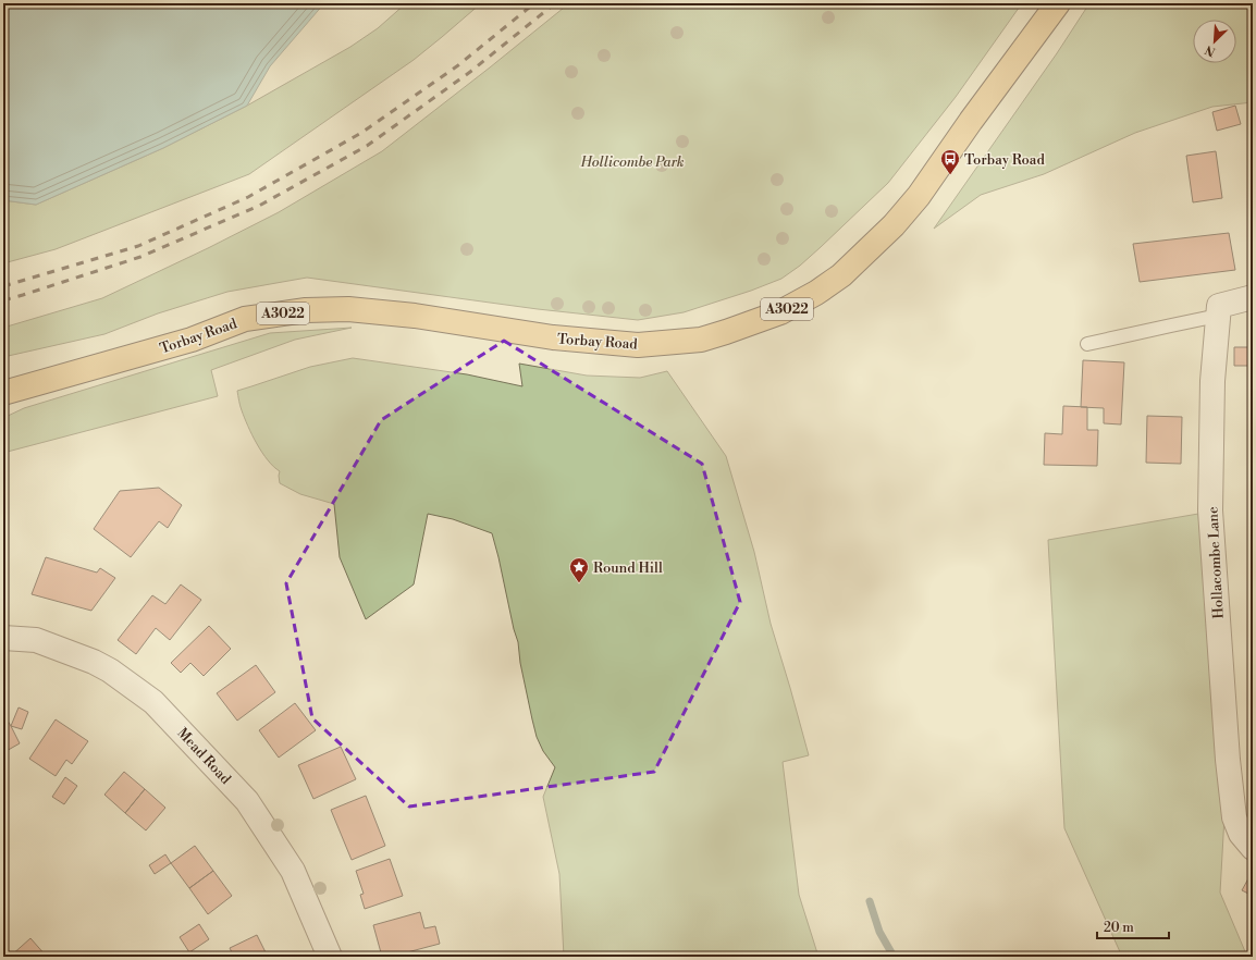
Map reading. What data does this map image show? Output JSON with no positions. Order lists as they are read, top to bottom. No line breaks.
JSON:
{"streets":{"main road":["A3022","Torbay Road"],"street":["Hollacombe Lane","Mead Road"]},"parks":["Hollicombe Park"],"places":{"bus stop":["Torbay Road"],"place":["Round Hill"]},"scale_bar":"20 m","north":"bottom left"}
